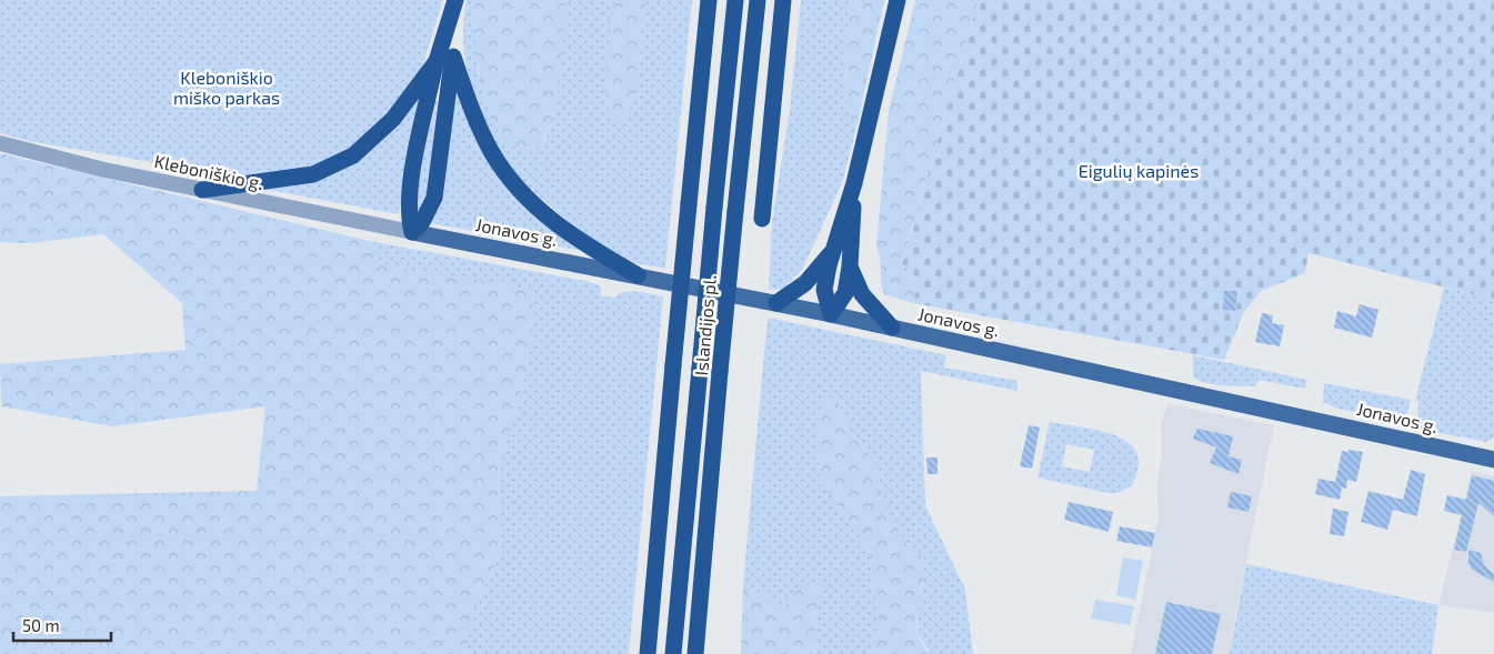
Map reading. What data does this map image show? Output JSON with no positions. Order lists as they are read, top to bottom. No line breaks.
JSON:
{"streets":{"highway":["Islandijos pl."],"main road":["Jonavos g."],"street":["Kleboniškio g."]},"crossings":[["Kleboniškio g.","Jonavos g."]],"parks":["Kleboniškio miško parkas","Eigulių kapinės"],"scale_bar":"50 m"}
